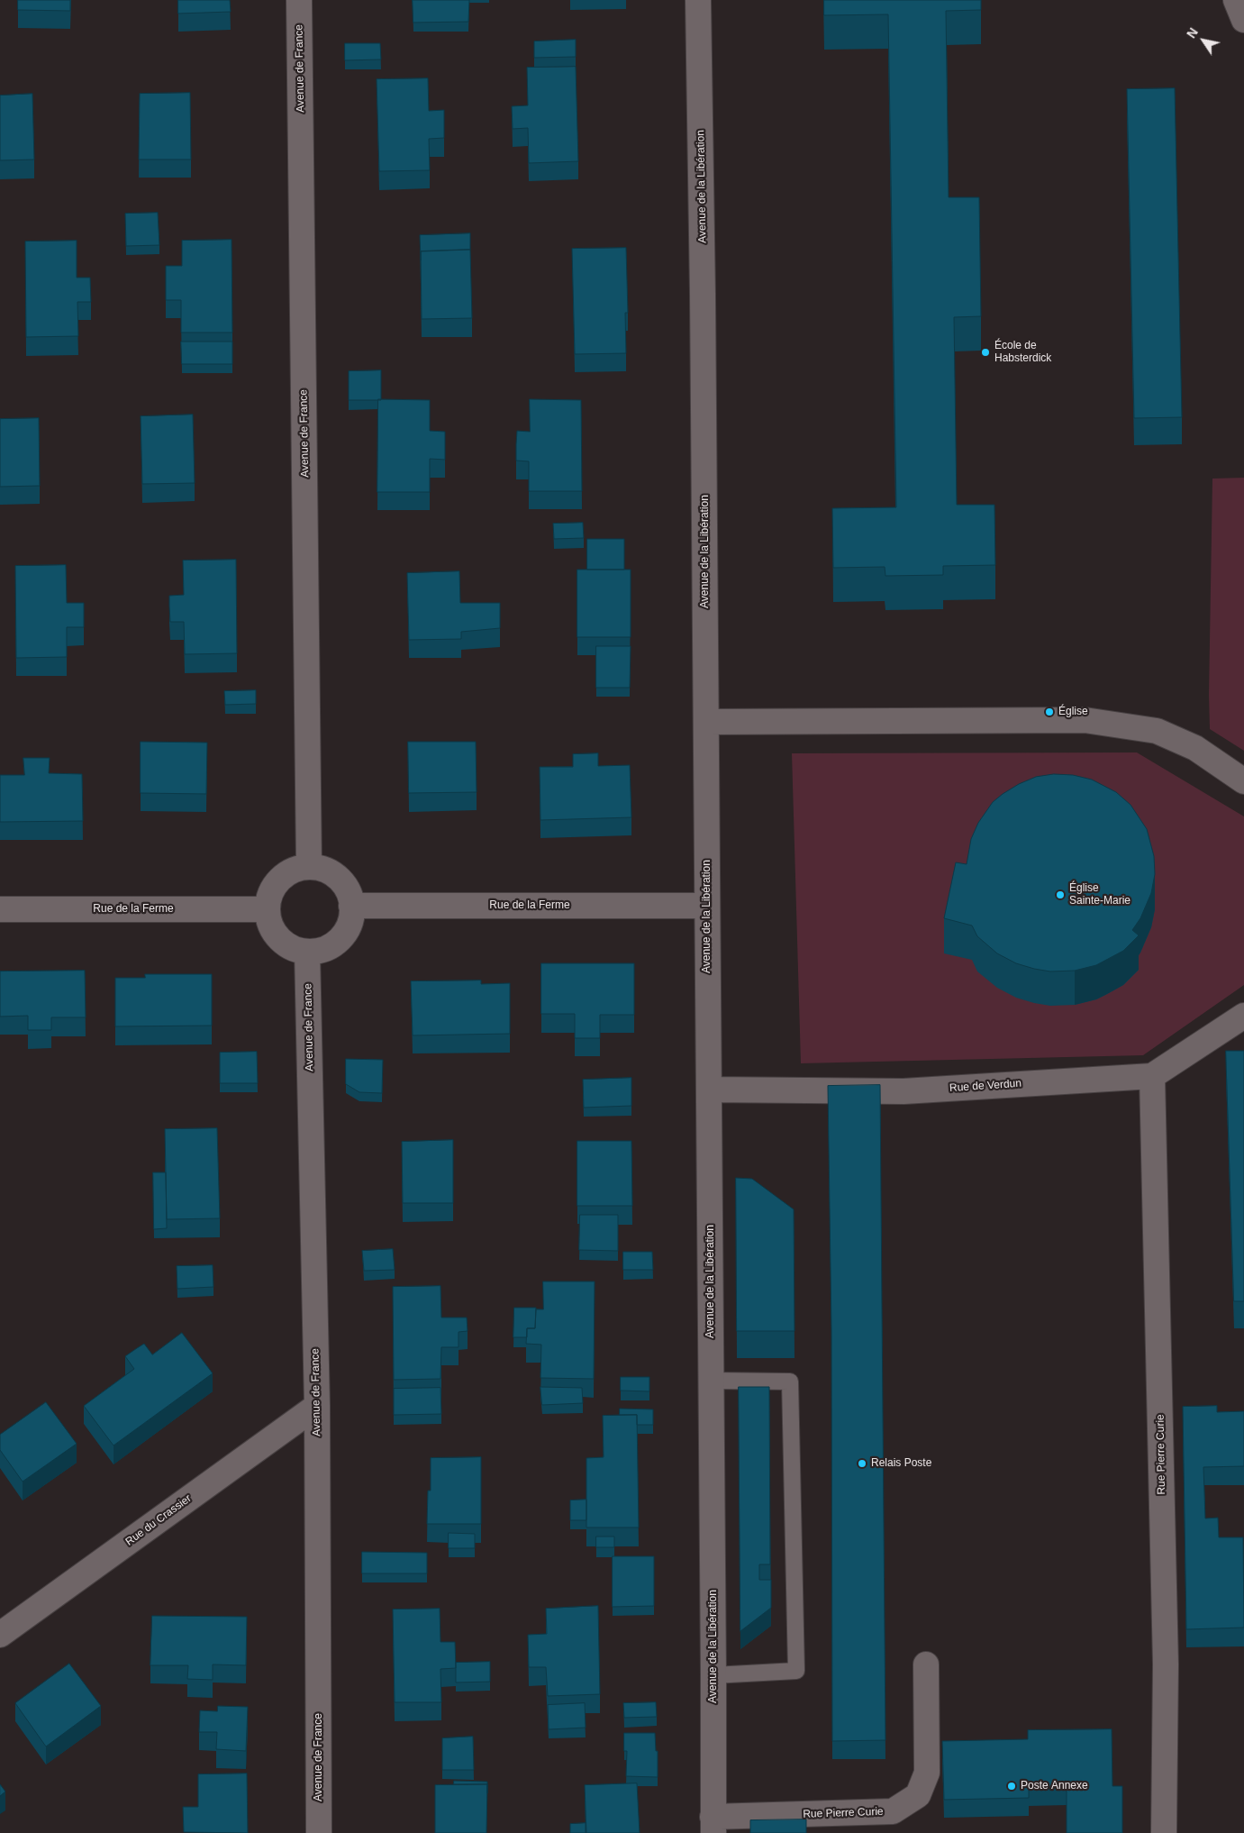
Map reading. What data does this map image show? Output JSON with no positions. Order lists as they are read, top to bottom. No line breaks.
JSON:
{"streets":{"street":["Avenue de France","Avenue de la Libération","Rue de la Ferme","Rue de Verdun","Rue Pierre Curie","Rue du Crassier"]},"crossings":[["Avenue de France","Rue de la Ferme"],["Avenue de France","Rue du Crassier"],["Avenue de la Libération","Rue de la Ferme"],["Avenue de la Libération","Rue de Verdun"],["Avenue de la Libération","Rue Pierre Curie"],["Rue de Verdun","Rue Pierre Curie"]],"places":["École de Habsterdick","Église","Église Sainte-Marie","Relais Poste","Poste Annexe"],"north":"top left"}
